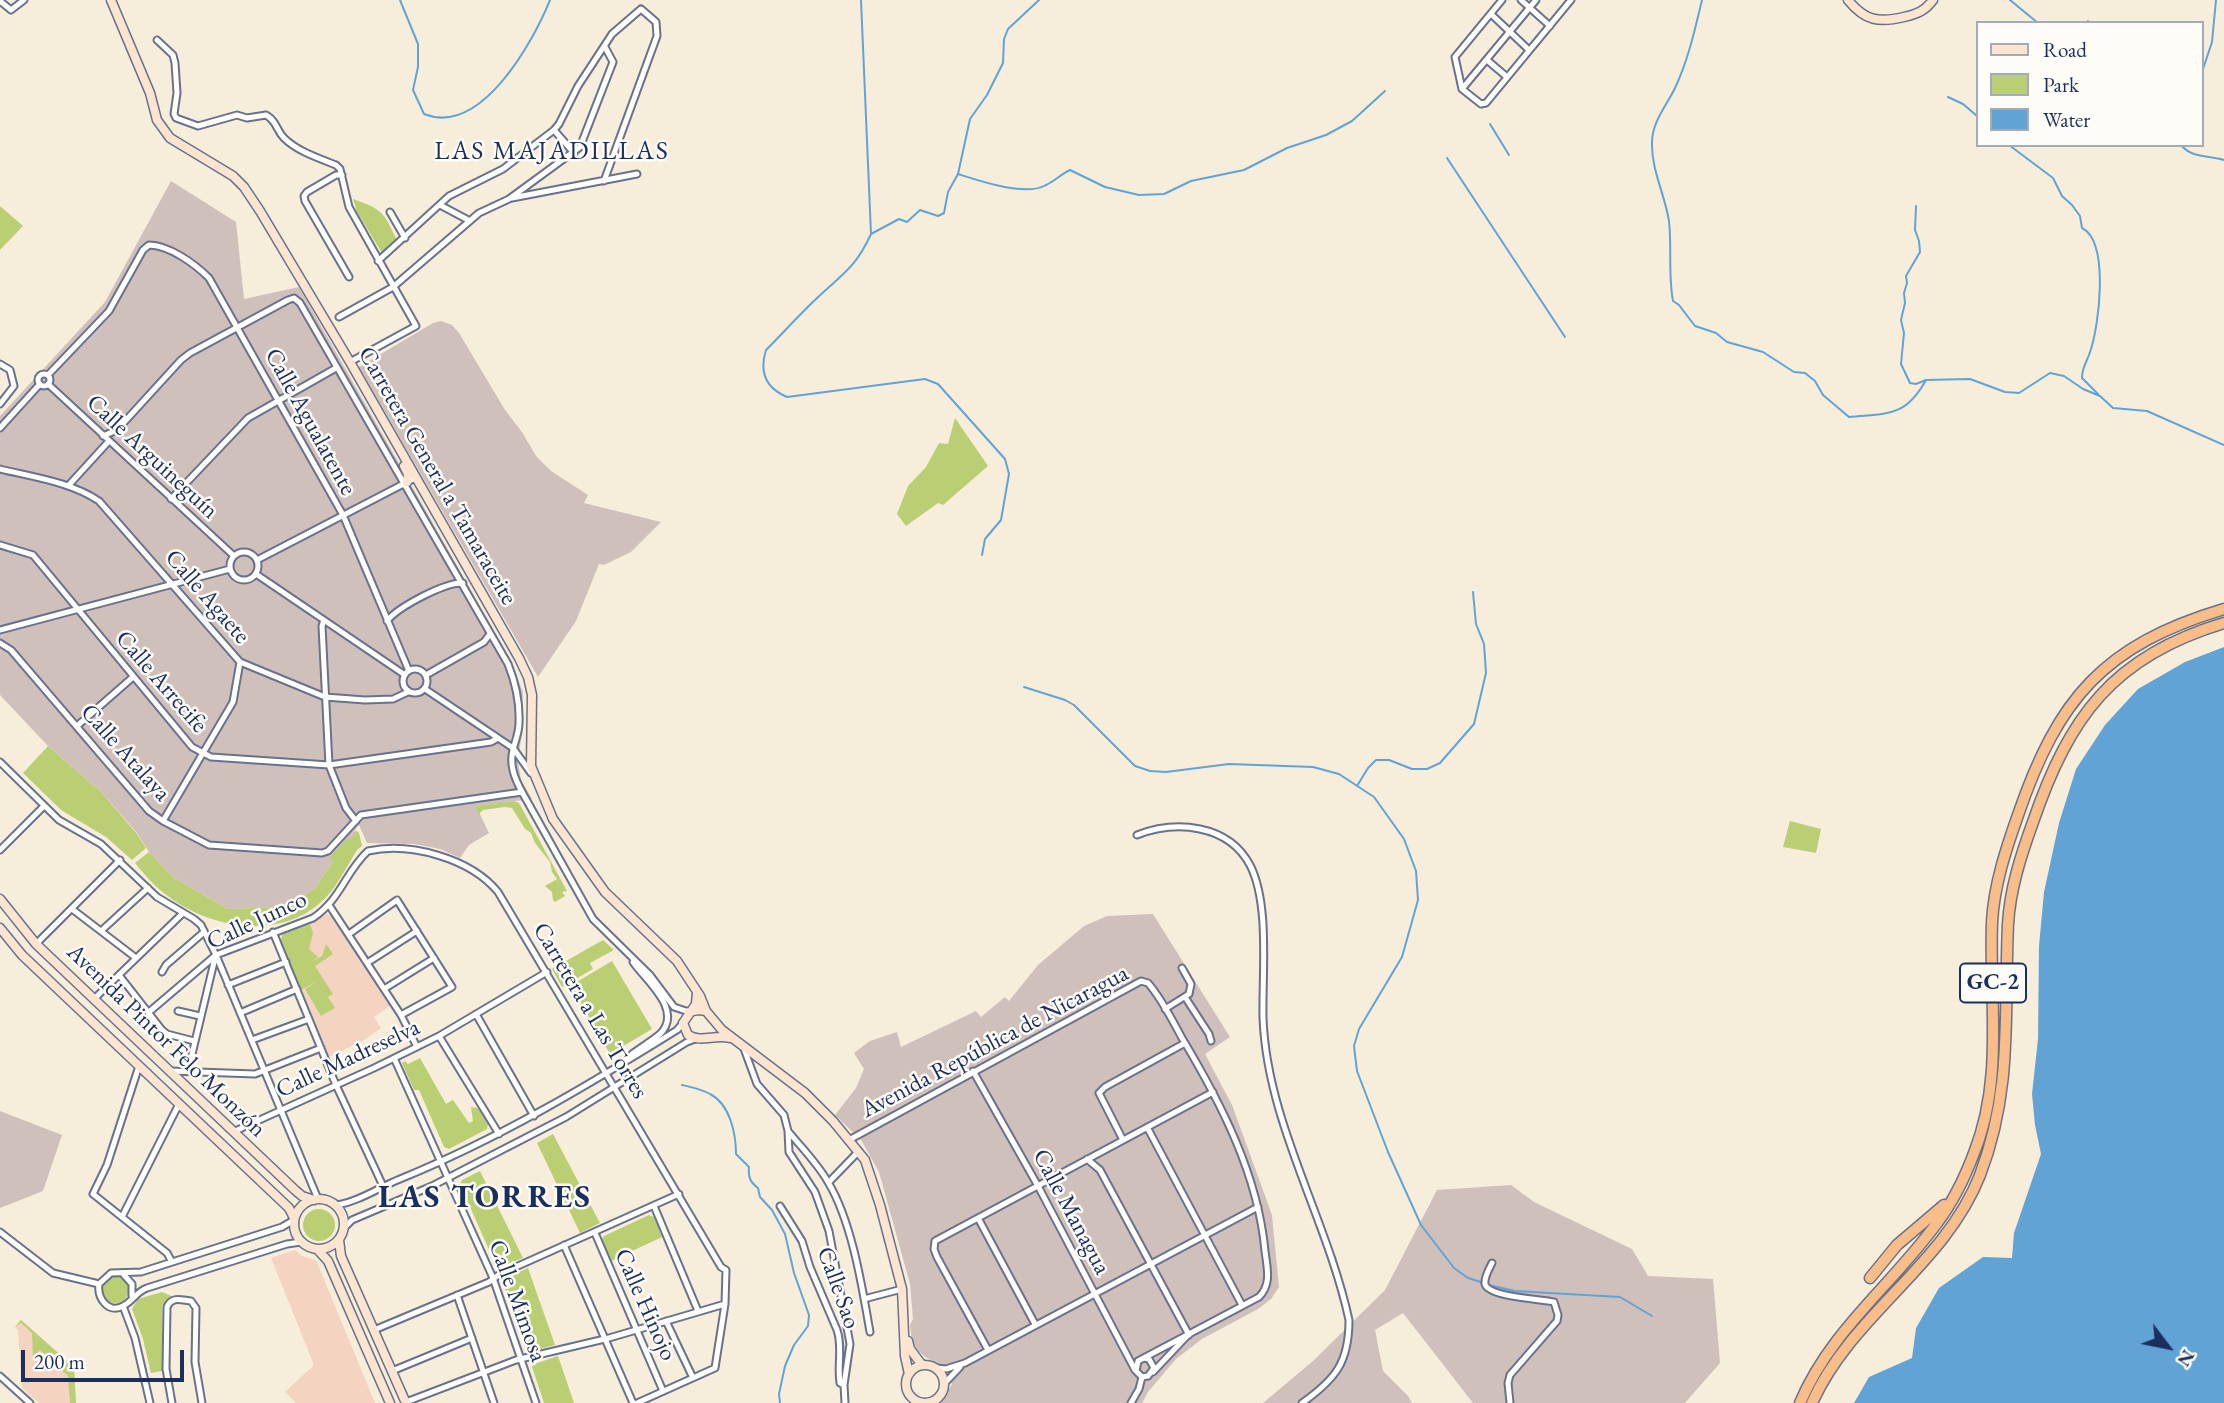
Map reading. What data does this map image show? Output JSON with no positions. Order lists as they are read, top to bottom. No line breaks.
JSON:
{"streets":{"highway":["GC-2"],"street":["Calle Agualatente","Calle Arguineguín","Carretera General a Tamaraceite","Calle Agaete","Calle Arrecife","Calle Atalaya","Calle Junco","Carretera a Las Torres","Avenida Pintor Felo Monzón","Avenida República de Nicaragua","Calle Madreselva","Calle Managua","Calle Sao","Calle Mimosa","Calle Hinojo"]},"crossings":[["Calle Agualatente","Calle Agaete"],["Calle Junco","Carretera a Las Torres"],["Carretera a Las Torres","Calle Madreselva"],["Avenida Pintor Felo Monzón","Calle Madreselva"],["Avenida República de Nicaragua","Calle Managua"],["Calle Madreselva","Calle Mimosa"]],"districts":["LAS MAJADILLAS","LAS TORRES"],"legend":["Road","Park","Water"],"scale_bar":"200 m","north":"bottom right"}
